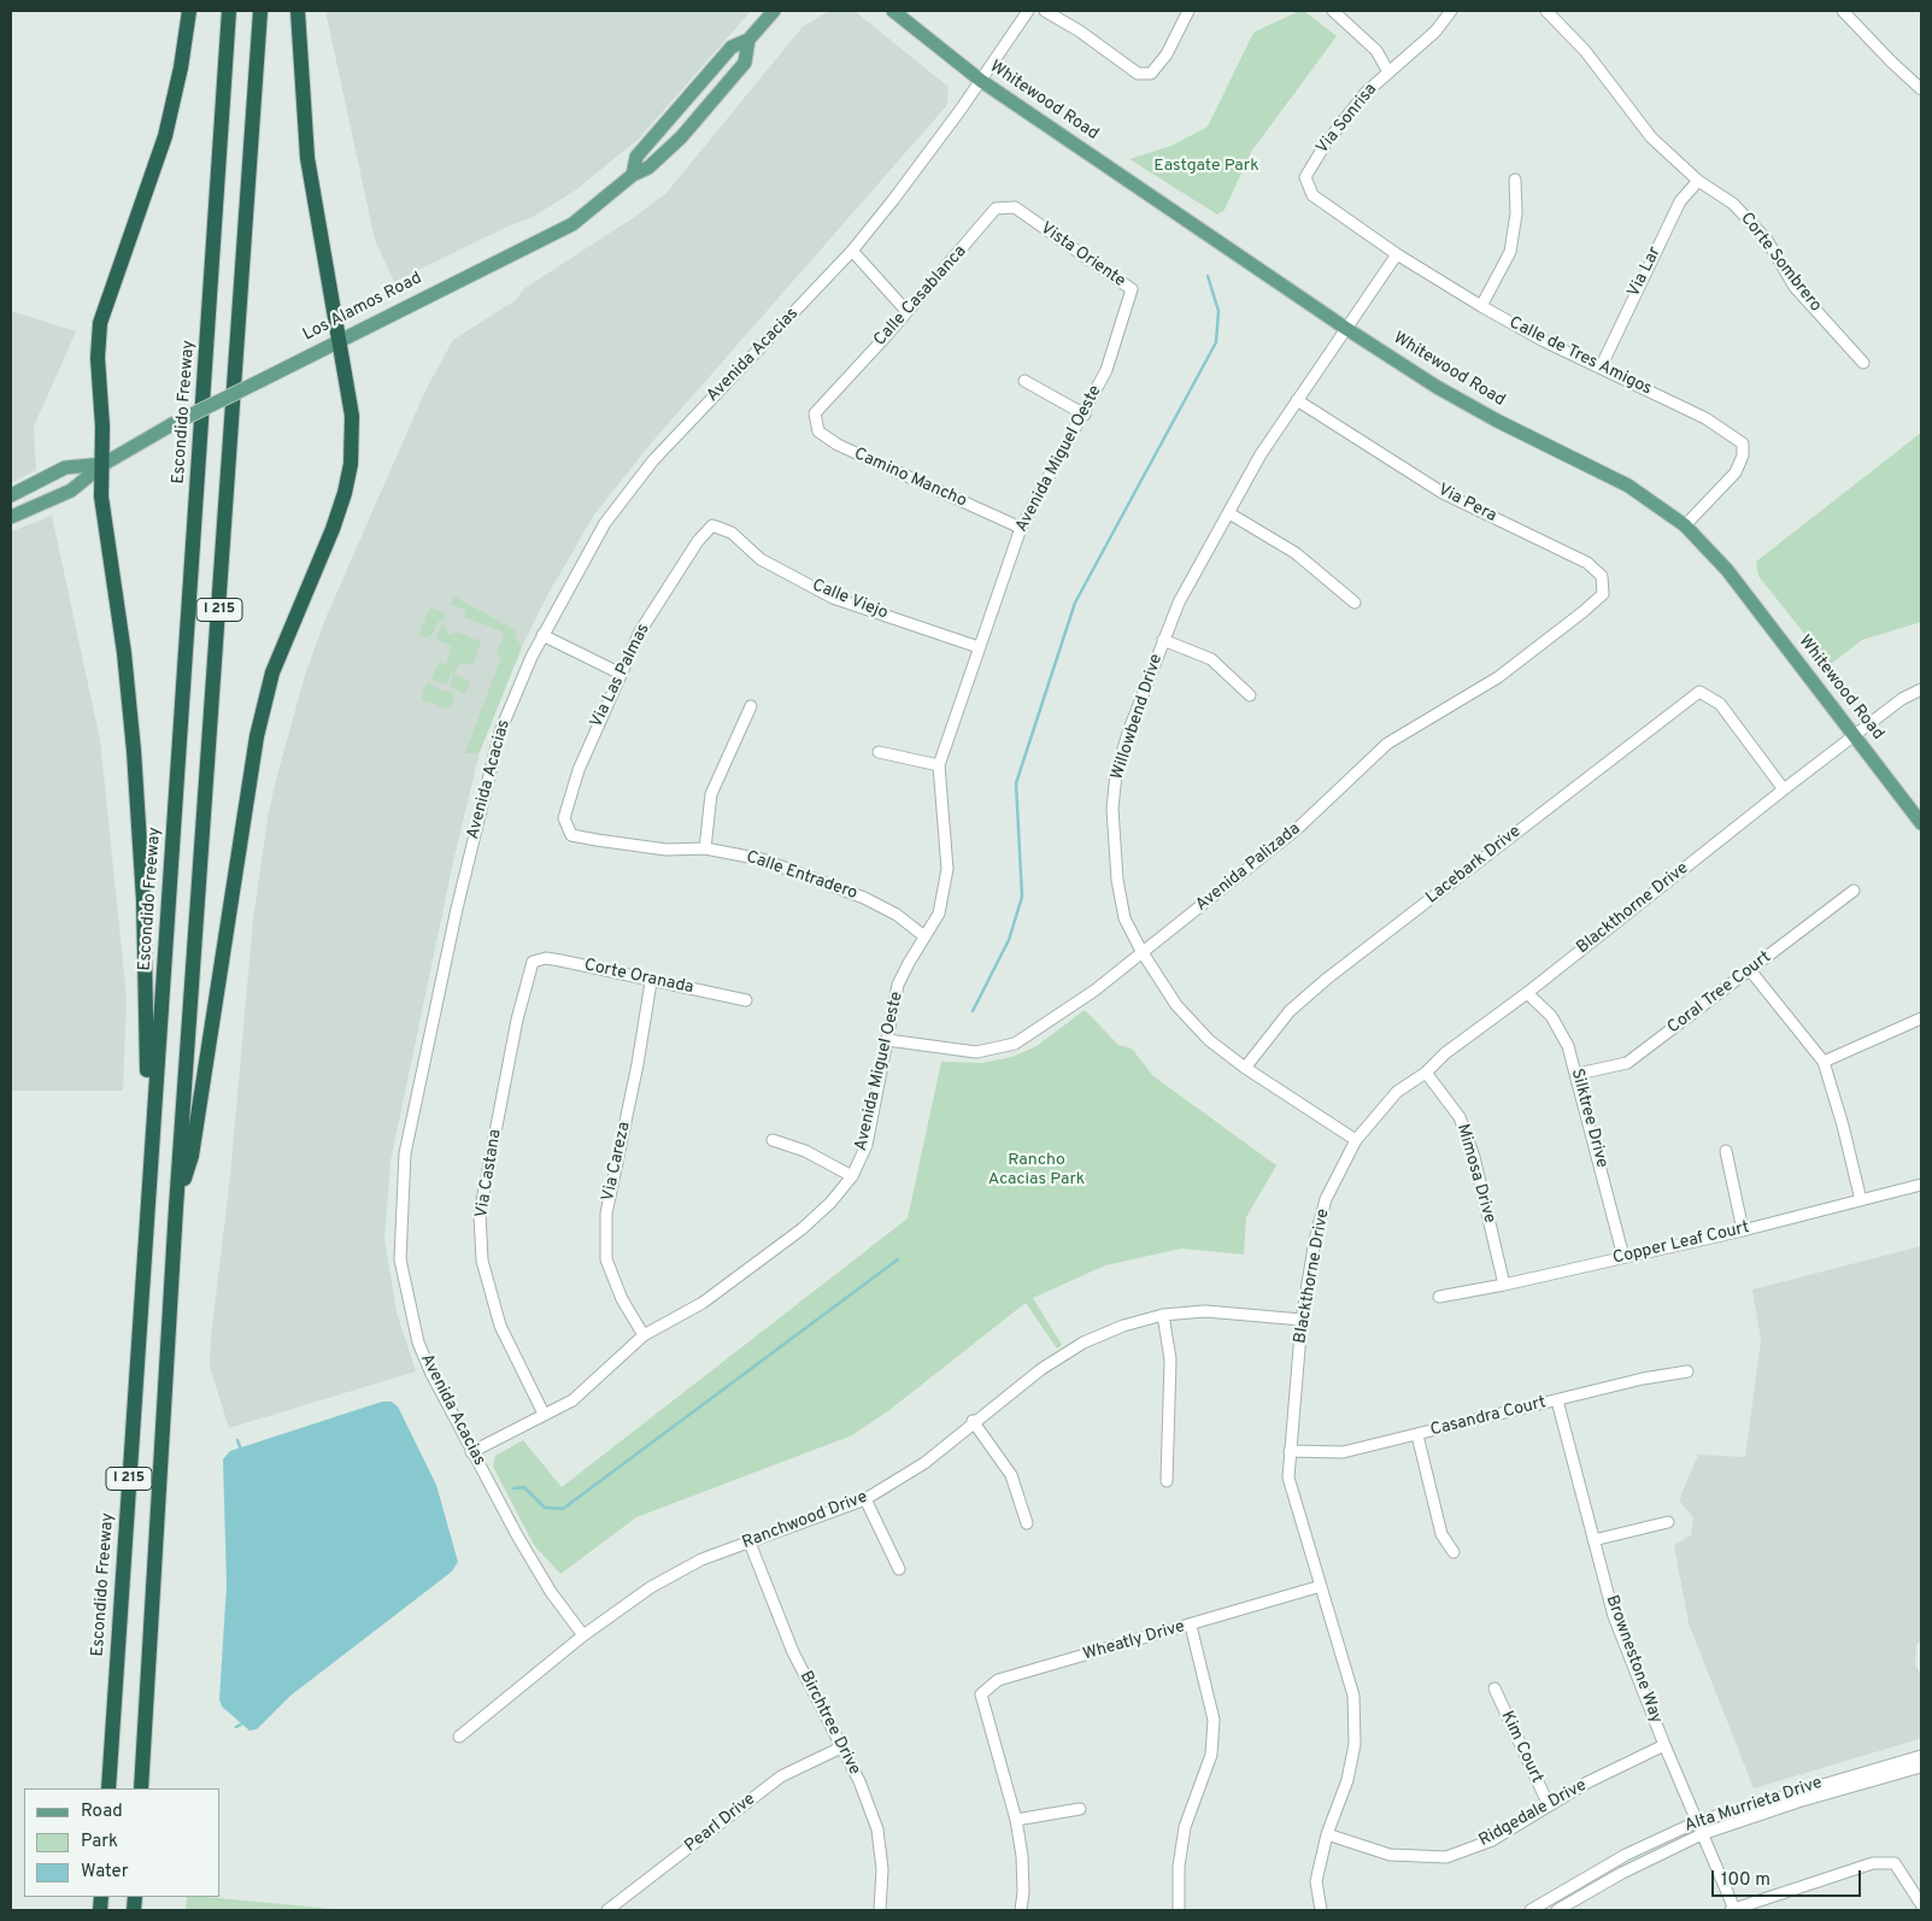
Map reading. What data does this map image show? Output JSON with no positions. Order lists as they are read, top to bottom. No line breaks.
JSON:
{"streets":{"highway":["Escondido Freeway","I 215"],"main road":["Whitewood Road","Los Alamos Road"],"street":["Via Sonrisa","Vista Oriente","Corte Sombrero","Via Lar","Calle Casablanca","Avenida Acacias","Calle de Tres Amigos","Avenida Miguel Oeste","Camino Mancho","Via Pera","Calle Viejo","Via Las Palmas","Willowbend Drive","Lacebark Drive","Avenida Palizada","Calle Entradero","Blackthorne Drive","Corte Oranada","Coral Tree Court","Silktree Drive","Via Careza","Via Castana","Mimosa Drive","Copper Leaf Court","Casandra Court","Ranchwood Drive","Wheatly Drive","Brownestone Way","Birchtree Drive","Kim Court","Alta Murrieta Drive","Ridgedale Drive","Pearl Drive"]},"crossings":[["Whitewood Road","Avenida Acacias"],["Whitewood Road","Calle de Tres Amigos"],["Whitewood Road","Willowbend Drive"],["Whitewood Road","Blackthorne Drive"],["Via Sonrisa","Calle de Tres Amigos"],["Vista Oriente","Calle Casablanca"],["Vista Oriente","Avenida Miguel Oeste"],["Corte Sombrero","Via Lar"],["Via Lar","Calle de Tres Amigos"],["Calle Casablanca","Camino Mancho"],["Avenida Acacias","Avenida Miguel Oeste"],["Avenida Acacias","Ranchwood Drive"],["Calle de Tres Amigos","Willowbend Drive"],["Avenida Miguel Oeste","Camino Mancho"],["Avenida Miguel Oeste","Calle Viejo"],["Avenida Miguel Oeste","Avenida Palizada"],["Avenida Miguel Oeste","Calle Entradero"],["Avenida Miguel Oeste","Via Careza"],["Avenida Miguel Oeste","Via Castana"],["Via Pera","Willowbend Drive"],["Via Pera","Avenida Palizada"],["Calle Viejo","Via Las Palmas"],["Via Las Palmas","Calle Entradero"],["Willowbend Drive","Lacebark Drive"],["Willowbend Drive","Avenida Palizada"],["Willowbend Drive","Blackthorne Drive"],["Lacebark Drive","Blackthorne Drive"],["Blackthorne Drive","Silktree Drive"],["Blackthorne Drive","Mimosa Drive"],["Blackthorne Drive","Casandra Court"],["Blackthorne Drive","Ranchwood Drive"],["Blackthorne Drive","Wheatly Drive"],["Blackthorne Drive","Ridgedale Drive"],["Corte Oranada","Via Careza"],["Corte Oranada","Via Castana"],["Coral Tree Court","Silktree Drive"],["Silktree Drive","Copper Leaf Court"],["Mimosa Drive","Copper Leaf Court"],["Casandra Court","Brownestone Way"],["Ranchwood Drive","Birchtree Drive"],["Brownestone Way","Alta Murrieta Drive"],["Brownestone Way","Ridgedale Drive"],["Birchtree Drive","Pearl Drive"],["Kim Court","Ridgedale Drive"]],"parks":["Eastgate Park","Rancho Acacias Park"],"legend":["Road","Park","Water"],"scale_bar":"100 m"}
